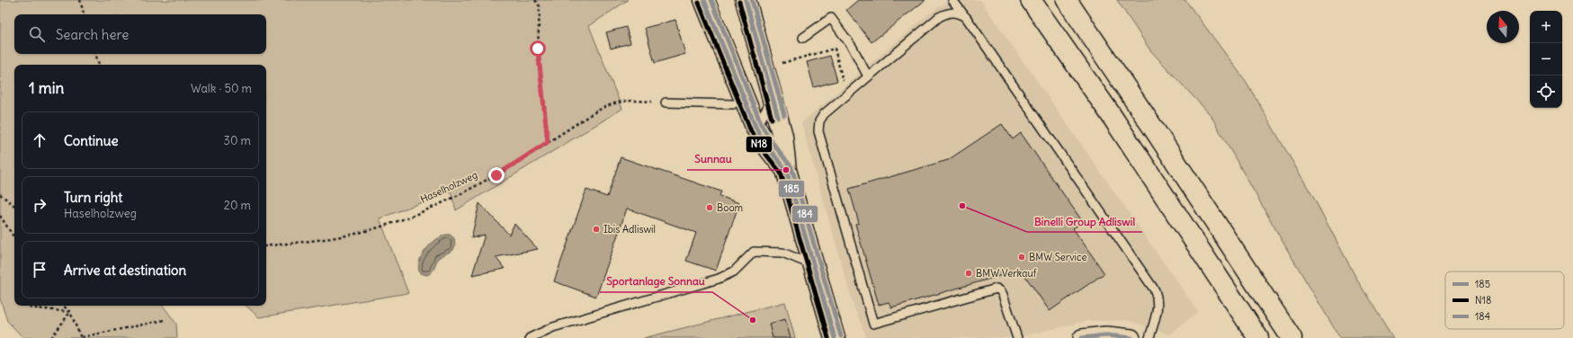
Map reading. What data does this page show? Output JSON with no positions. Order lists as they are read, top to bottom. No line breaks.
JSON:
{"streets":{"path":["Haselholzweg"]},"places":["Sunnau","Binelli Group Adliswil","Boom","Ibis Adliswil","BMW Service","BMW Verkauf","Sportanlage Sonnau"],"lines":["transit line 185","transit line 184","transit line N18"],"legend":["185","N18","184"],"north":"top","page":{"map_buttons":["+","−"],"search":"Search here","heading":["1 min","Walk · 50 m"],"list":[["Continue","30 m"],["Turn right","Haselholzweg","20 m"],"Arrive at destination"]}}
